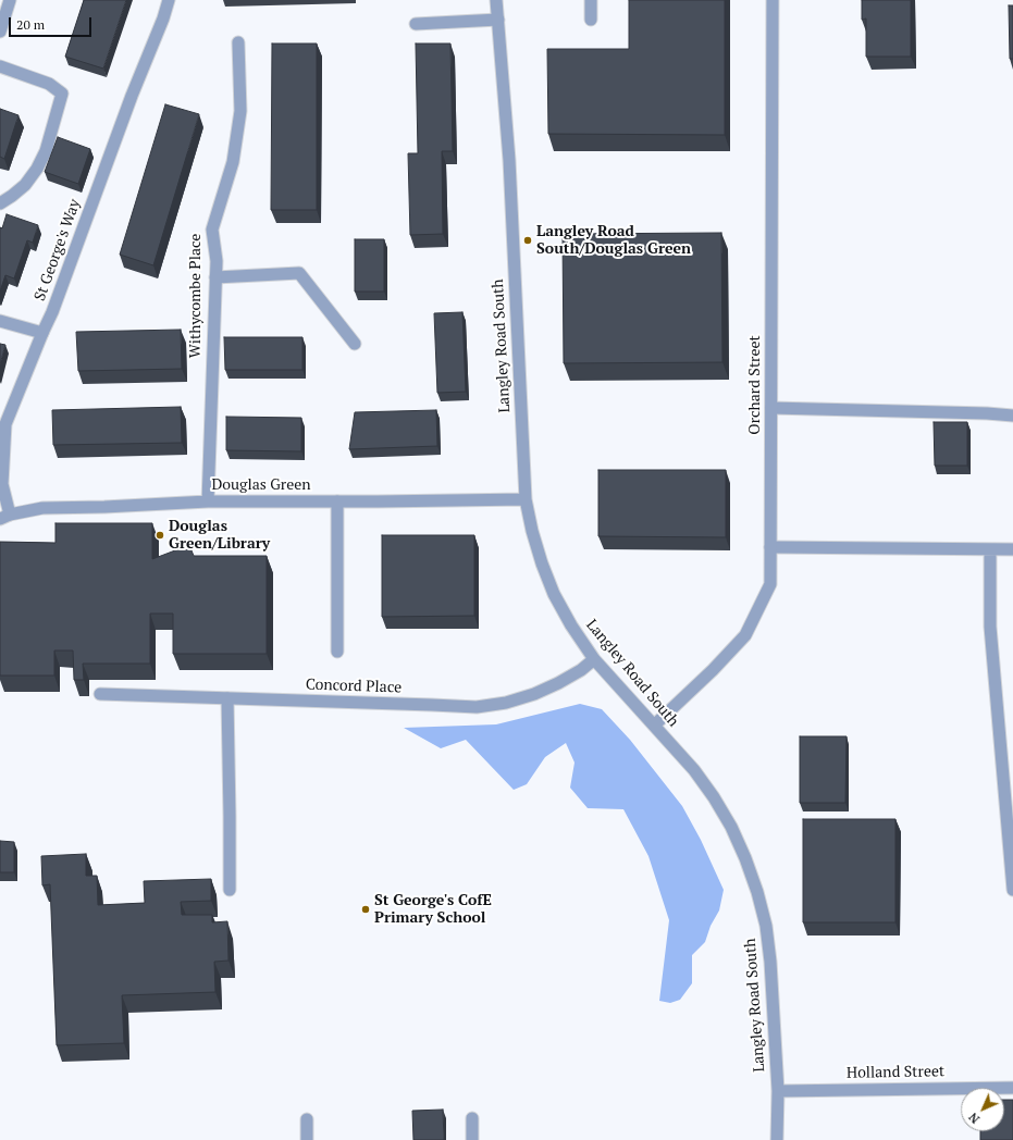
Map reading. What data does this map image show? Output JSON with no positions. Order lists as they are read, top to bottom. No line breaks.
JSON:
{"streets":{"street":["St George's Way","Withycombe Place","Langley Road South","Orchard Street","Douglas Green","Concord Place","Holland Street"]},"crossings":[["St George's Way","Douglas Green"],["Withycombe Place","Douglas Green"],["Langley Road South","Orchard Street"],["Langley Road South","Douglas Green"],["Langley Road South","Concord Place"],["Langley Road South","Holland Street"]],"places":["Langley Road South/Douglas Green","Douglas Green/Library","St George's CofE Primary School"],"scale_bar":"20 m","north":"bottom left"}
